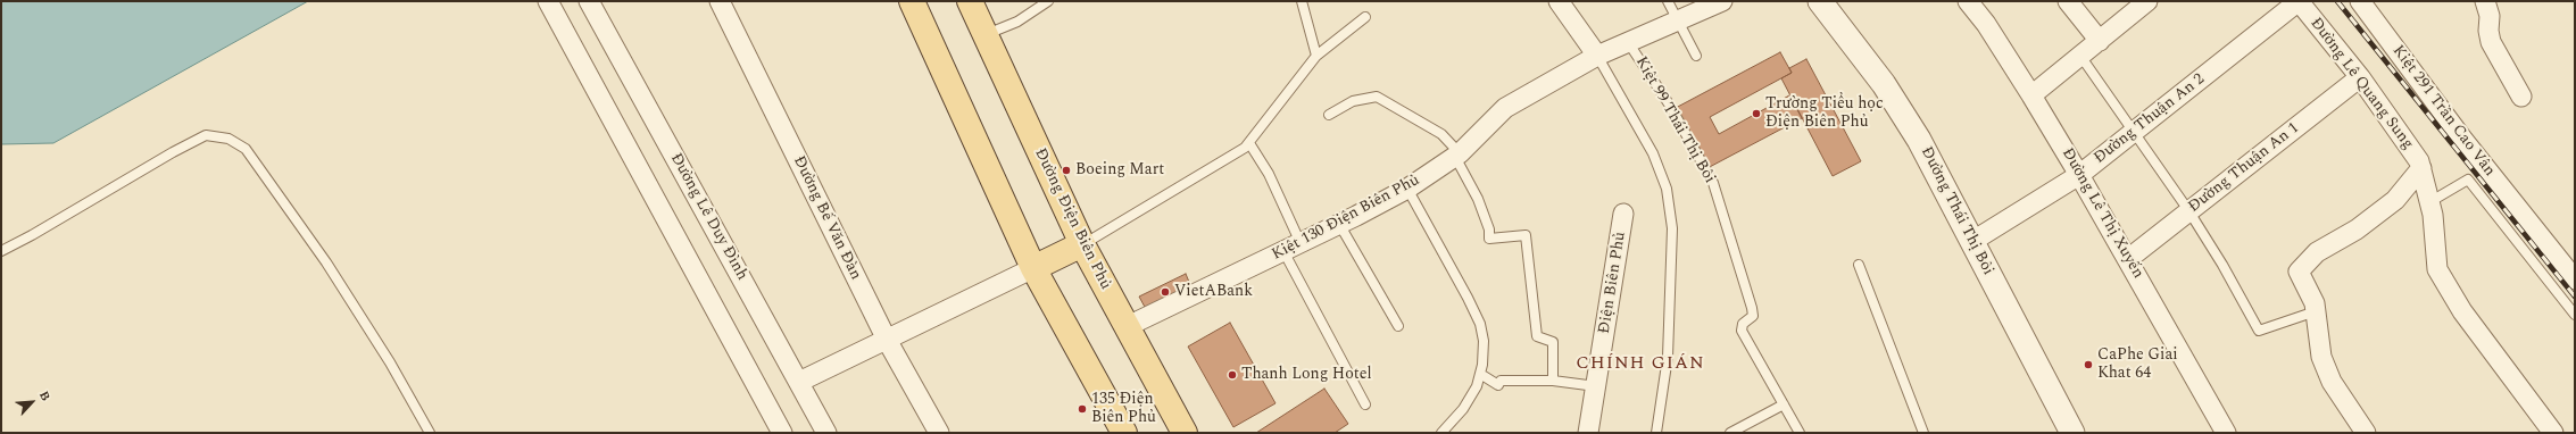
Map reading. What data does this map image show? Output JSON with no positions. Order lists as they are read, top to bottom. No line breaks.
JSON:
{"streets":{"main road":["Đường Điện Biên Phủ"],"street":["Đường Lê Quang Sung","Kiệt 291 Trần Cao Vân","Đường Thuận An 2","Kiệt 99 Thái Thị Bôi","Đường Thuận An 1","Đường Thái Thị Bôi","Đường Lê Thị Xuyến","Đường Lê Duy Đình","Đường Bế Văn Đàn","Kiệt 130 Điện Biên Phủ","Điện Biên Phủ"]},"crossings":[["Đường Lê Quang Sung","Đường Thuận An 2"],["Đường Lê Quang Sung","Đường Thuận An 1"],["Đường Thuận An 2","Đường Thái Thị Bôi"],["Đường Thuận An 2","Đường Lê Thị Xuyến"],["Kiệt 99 Thái Thị Bôi","Kiệt 130 Điện Biên Phủ"],["Đường Thuận An 1","Đường Lê Thị Xuyến"],["Kiệt 130 Điện Biên Phủ","Đường Điện Biên Phủ"]],"districts":["CHÍNH GIÁN"],"places":["Trường Tiểu học Điện Biên Phủ","Boeing Mart","VietABank","CaPhe Giai Khat 64","Thanh Long Hotel","135 Điện Biên Phủ"],"north":"top right"}
